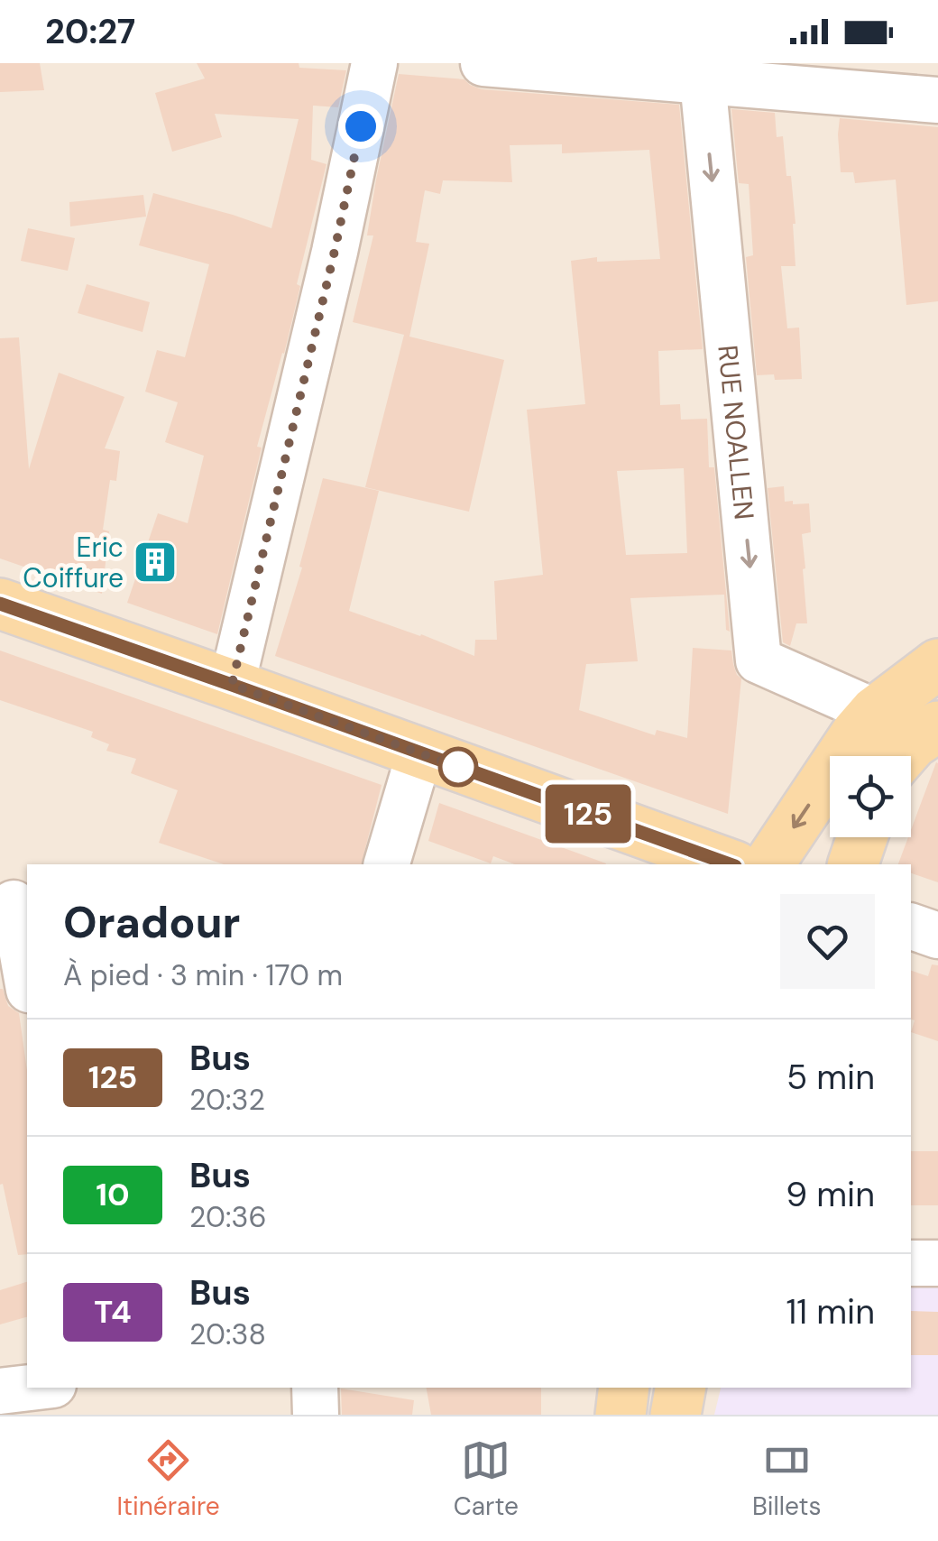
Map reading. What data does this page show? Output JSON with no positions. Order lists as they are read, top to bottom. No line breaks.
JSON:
{"streets":{"street":["RUE NOALLEN"]},"one_way":["RUE NOALLEN"],"places":{"building":["Eric Coiffure"]},"lines":["bus line 125"],"page":{"status":"20:27","on_map":"125","heading":["Oradour","À pied · 3 min · 170 m"],"list":[{"mark":"125","name":"Bus","note":"20:32","value":"5 min"},{"mark":"10","name":"Bus","note":"20:36","value":"9 min"},{"mark":"T4","name":"Bus","note":"20:38","value":"11 min"}],"tabs":["Itinéraire","Carte","Billets"]}}
